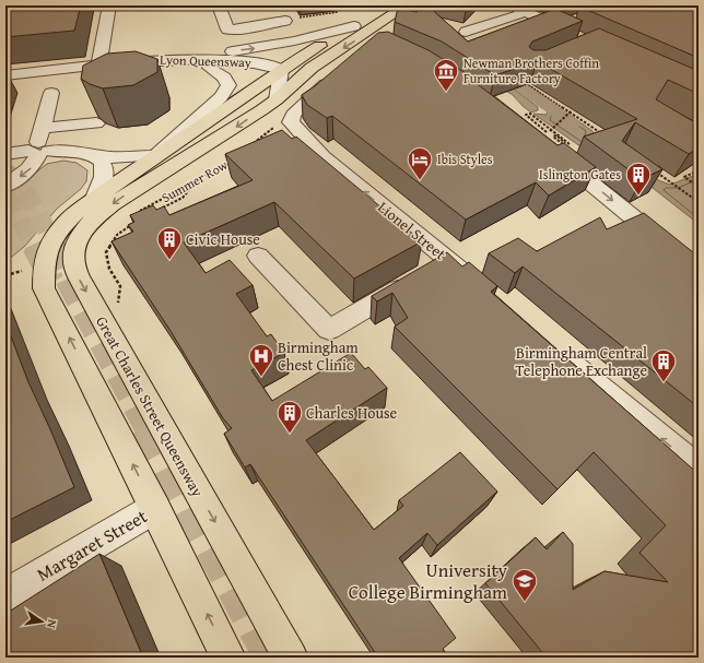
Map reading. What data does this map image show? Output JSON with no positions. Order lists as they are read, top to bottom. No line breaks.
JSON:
{"streets":{"main road":["Great Charles Street Queensway"],"street":["Lyon Queensway","Lionel Street","Margaret Street"],"path":["Summer Row"]},"crossings":[["Lyon Queensway","Great Charles Street Queensway"]],"one_way":["Lionel Street"],"places":{"museum":["Newman Brothers Coffin Furniture Factory"],"hotel":["Ibis Styles"],"building":["Islington Gates","Civic House","Birmingham Central Telephone Exchange","Charles House"],"hospital":["Birmingham Chest Clinic"],"school or university":["University College Birmingham"]},"north":"right"}
